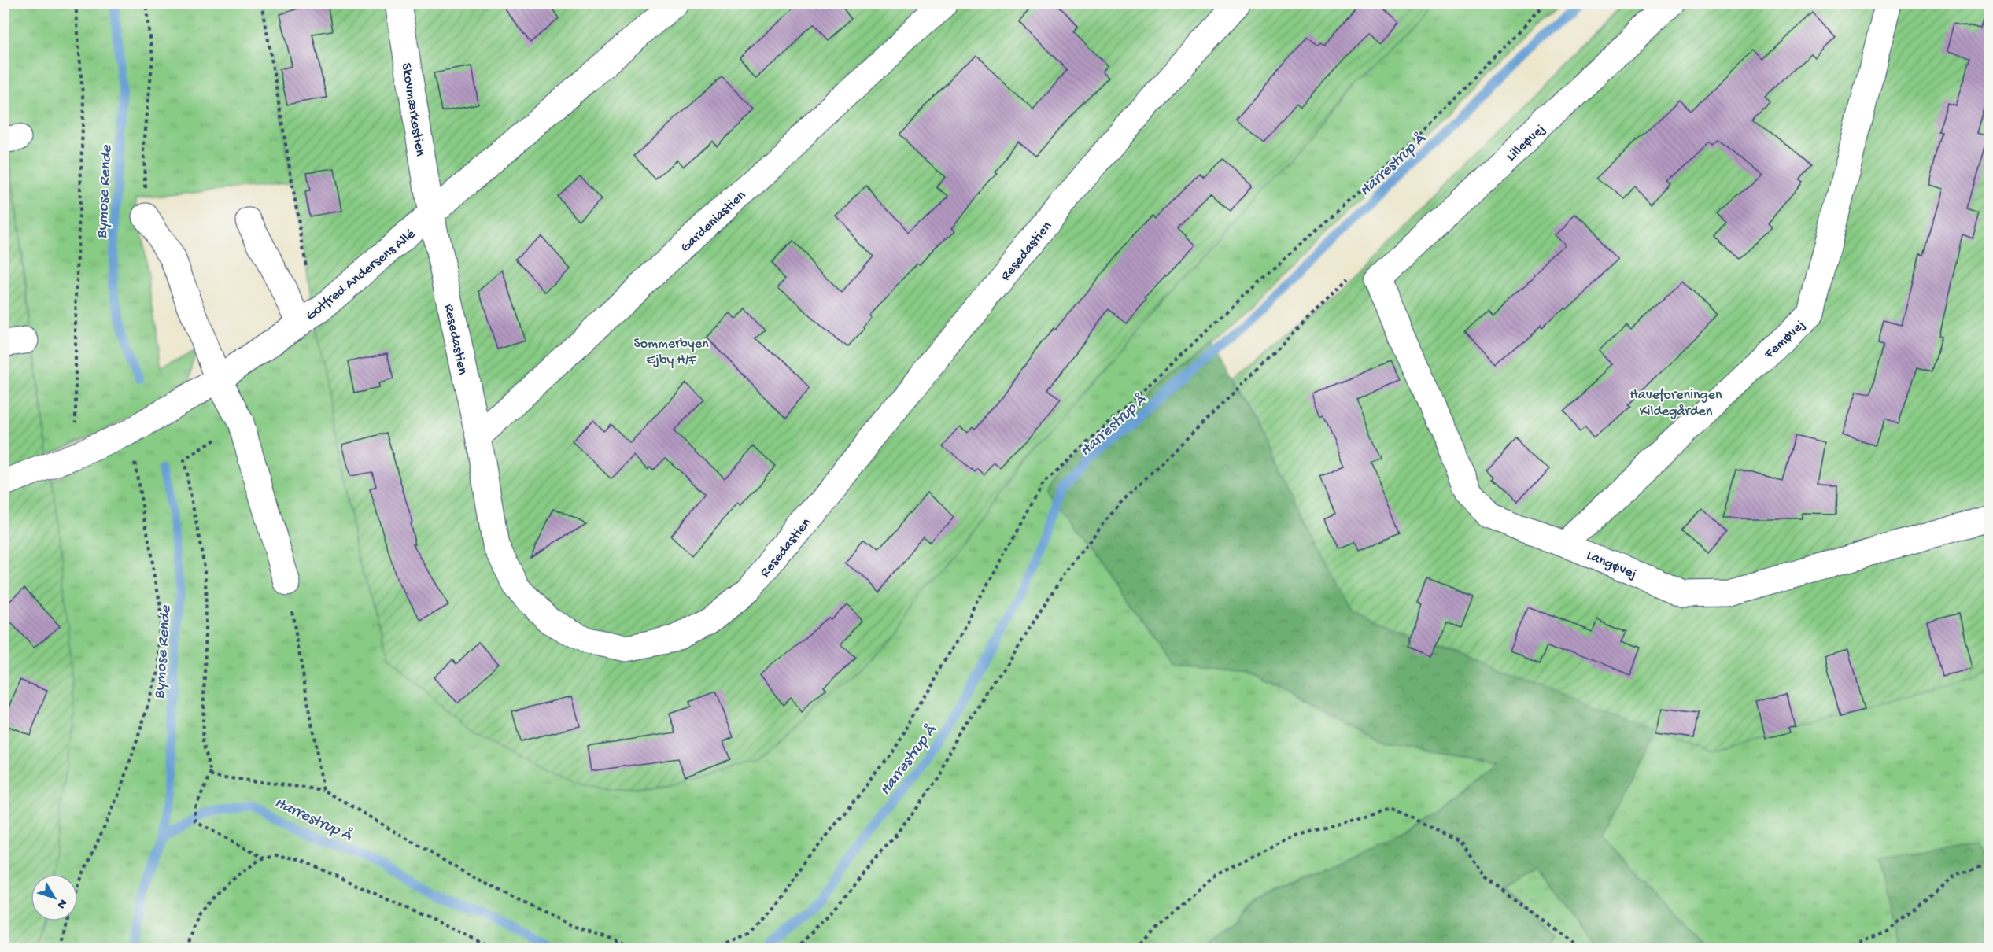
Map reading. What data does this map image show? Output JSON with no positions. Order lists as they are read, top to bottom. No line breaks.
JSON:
{"streets":{"lane":["Skovmærkestien","Lilleøvej","Gardeniastien","Resedastien","Gotfred Andersens Allé","Femøvej","Langøvej"]},"crossings":[["Skovmærkestien","Resedastien"],["Skovmærkestien","Gotfred Andersens Allé"],["Lilleøvej","Langøvej"],["Gardeniastien","Resedastien"],["Resedastien","Gotfred Andersens Allé"],["Femøvej","Langøvej"]],"water":["Harrestrup Å","Bymose Rende"],"parks":["Sommerbyen Ejby H/F","Haveforeningen Kildegården"],"north":"bottom right"}
